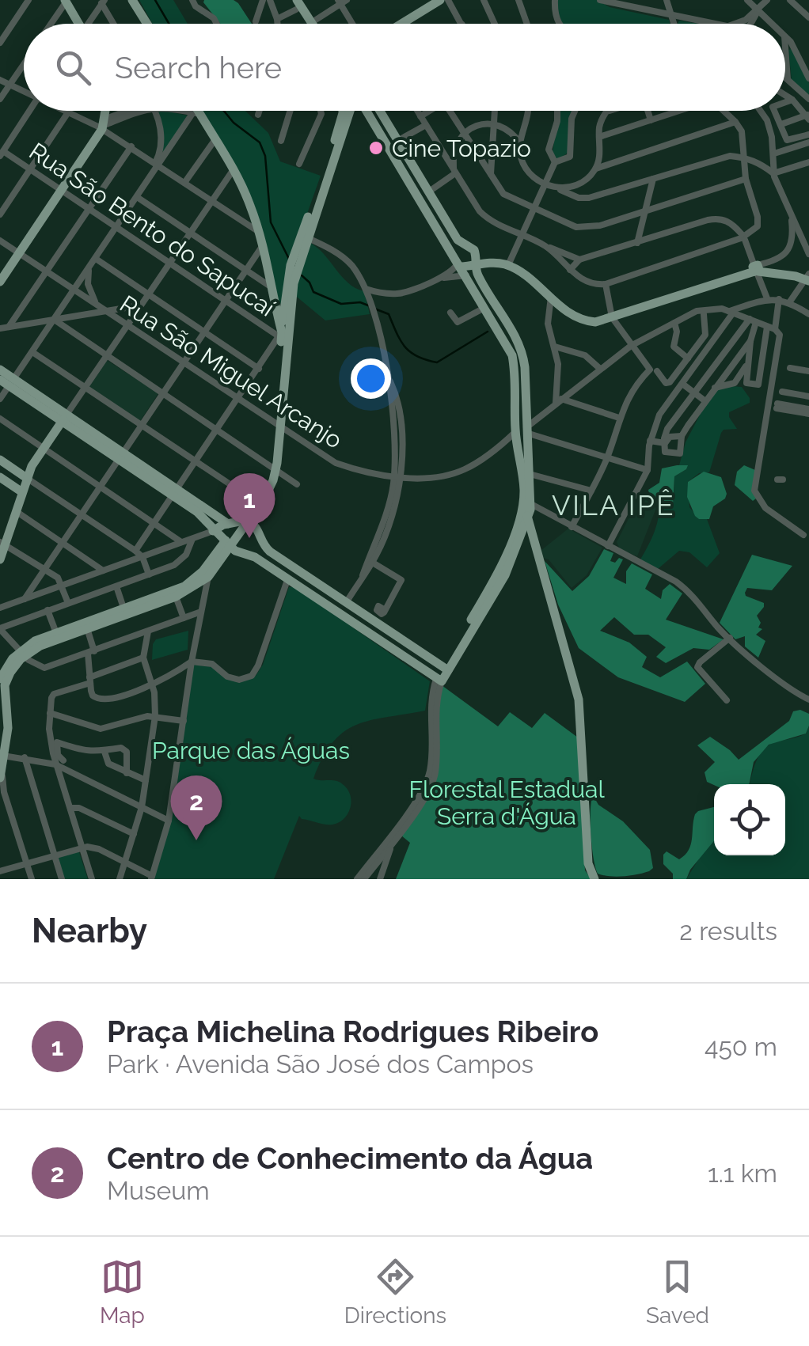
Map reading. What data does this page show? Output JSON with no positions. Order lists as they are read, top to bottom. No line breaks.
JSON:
{"streets":{"street":["Rua São Bento do Sapucaí","Rua São Miguel Arcanjo"]},"districts":["VILA IPÊ"],"parks":["Parque das Águas","Florestal Estadual Serra d'Água"],"places":["Cine Topazio"],"page":{"search":"Search here","pins":["1","2"],"heading":["Nearby","2 results"],"list":[{"mark":"1","name":"Praça Michelina Rodrigues Ribeiro","note":"Park · Avenida São José dos Campos","value":"450 m"},{"mark":"2","name":"Centro de Conhecimento da Água","note":"Museum","value":"1.1 km"}],"nav":["Map","Directions","Saved"]}}
